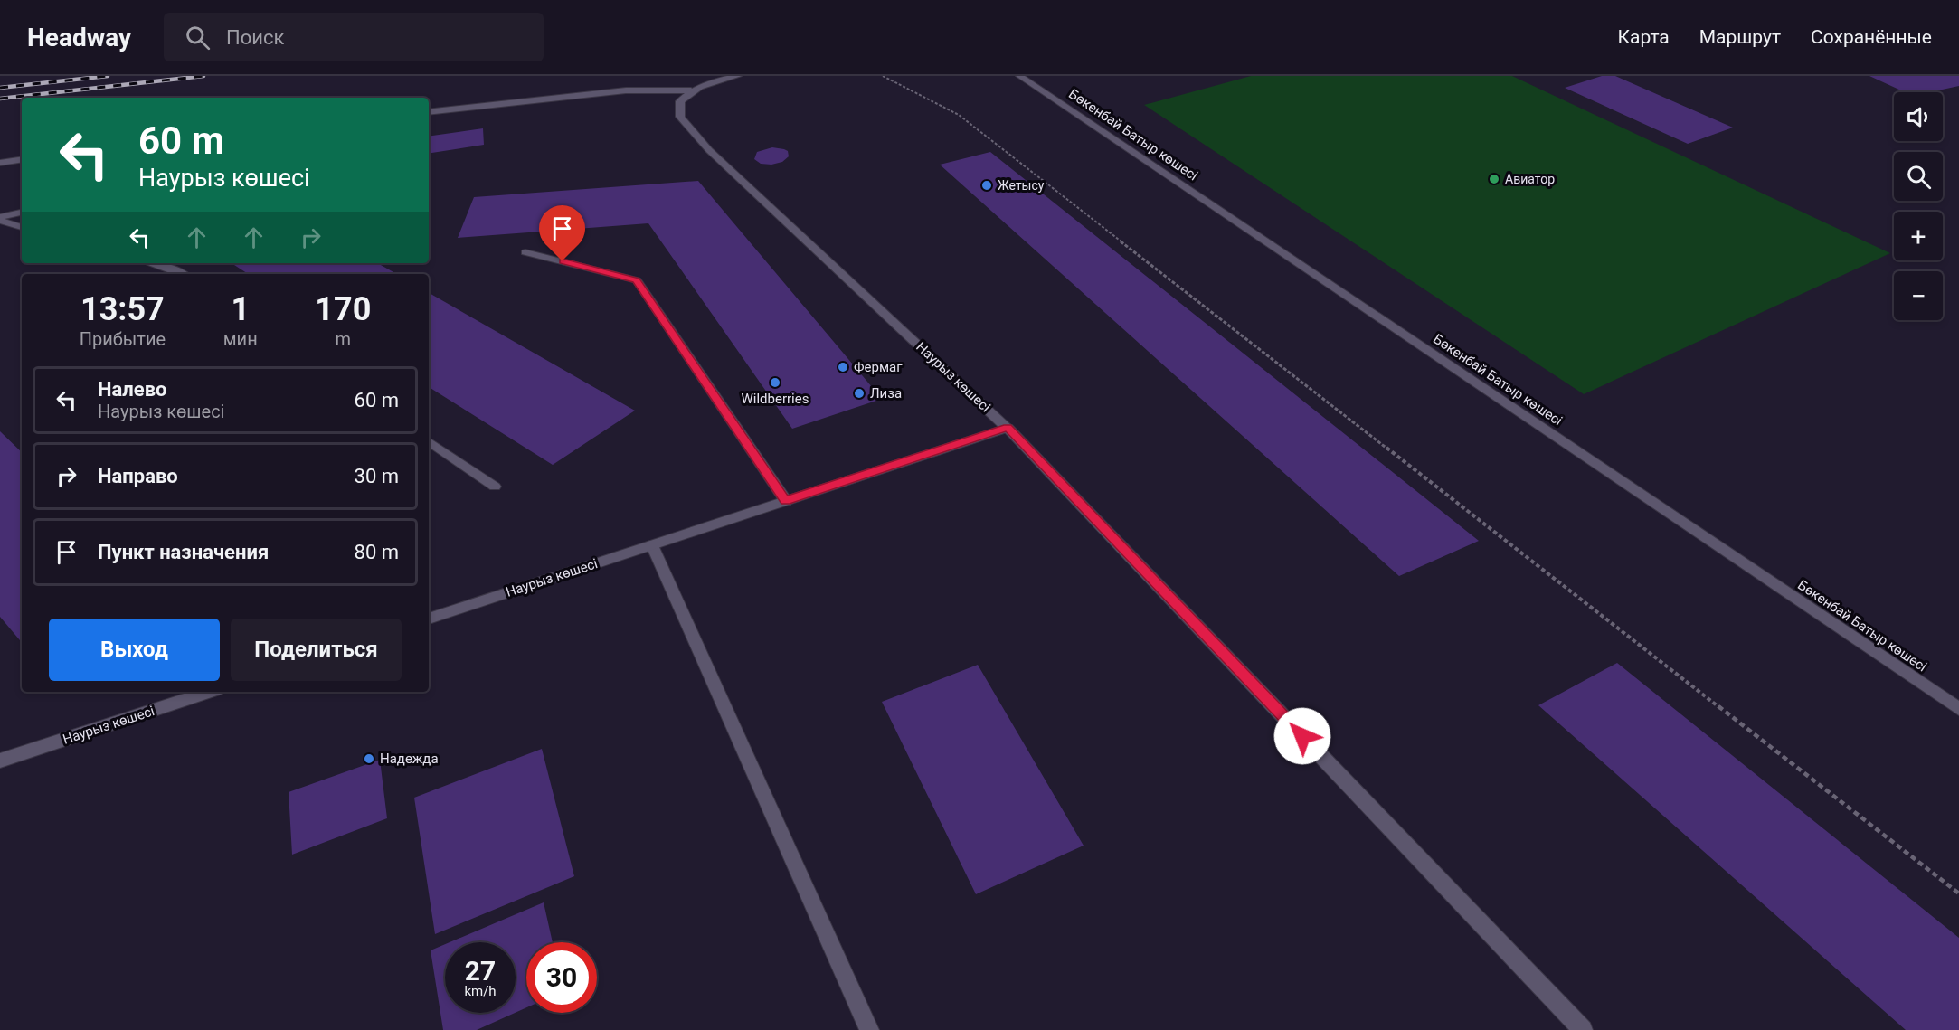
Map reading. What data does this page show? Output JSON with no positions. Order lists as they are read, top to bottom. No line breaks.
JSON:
{"streets":{"street":["Бөкенбай Батыр көшесі","Наурыз көшесі"]},"places":["Авиатор","Жетысу","Фермаг","Wildberries","Лиза","Надежда"],"page":{"header":"Headway","search":"Поиск","nav":["Карта","Маршрут","Сохранённые"],"map_buttons":["+","−"],"turn":["60 m","Наурыз көшесі"],"eta":["13:57","Прибытие","1","мин","170","m"],"list":[{"name":"Налево","note":"Наурыз көшесі","value":"60 m"},{"name":"Направо","value":"30 m"},{"name":"Пункт назначения","value":"80 m"}],"buttons":["Выход","Поделиться"],"speed":"27 km/h","limit":"30"}}
